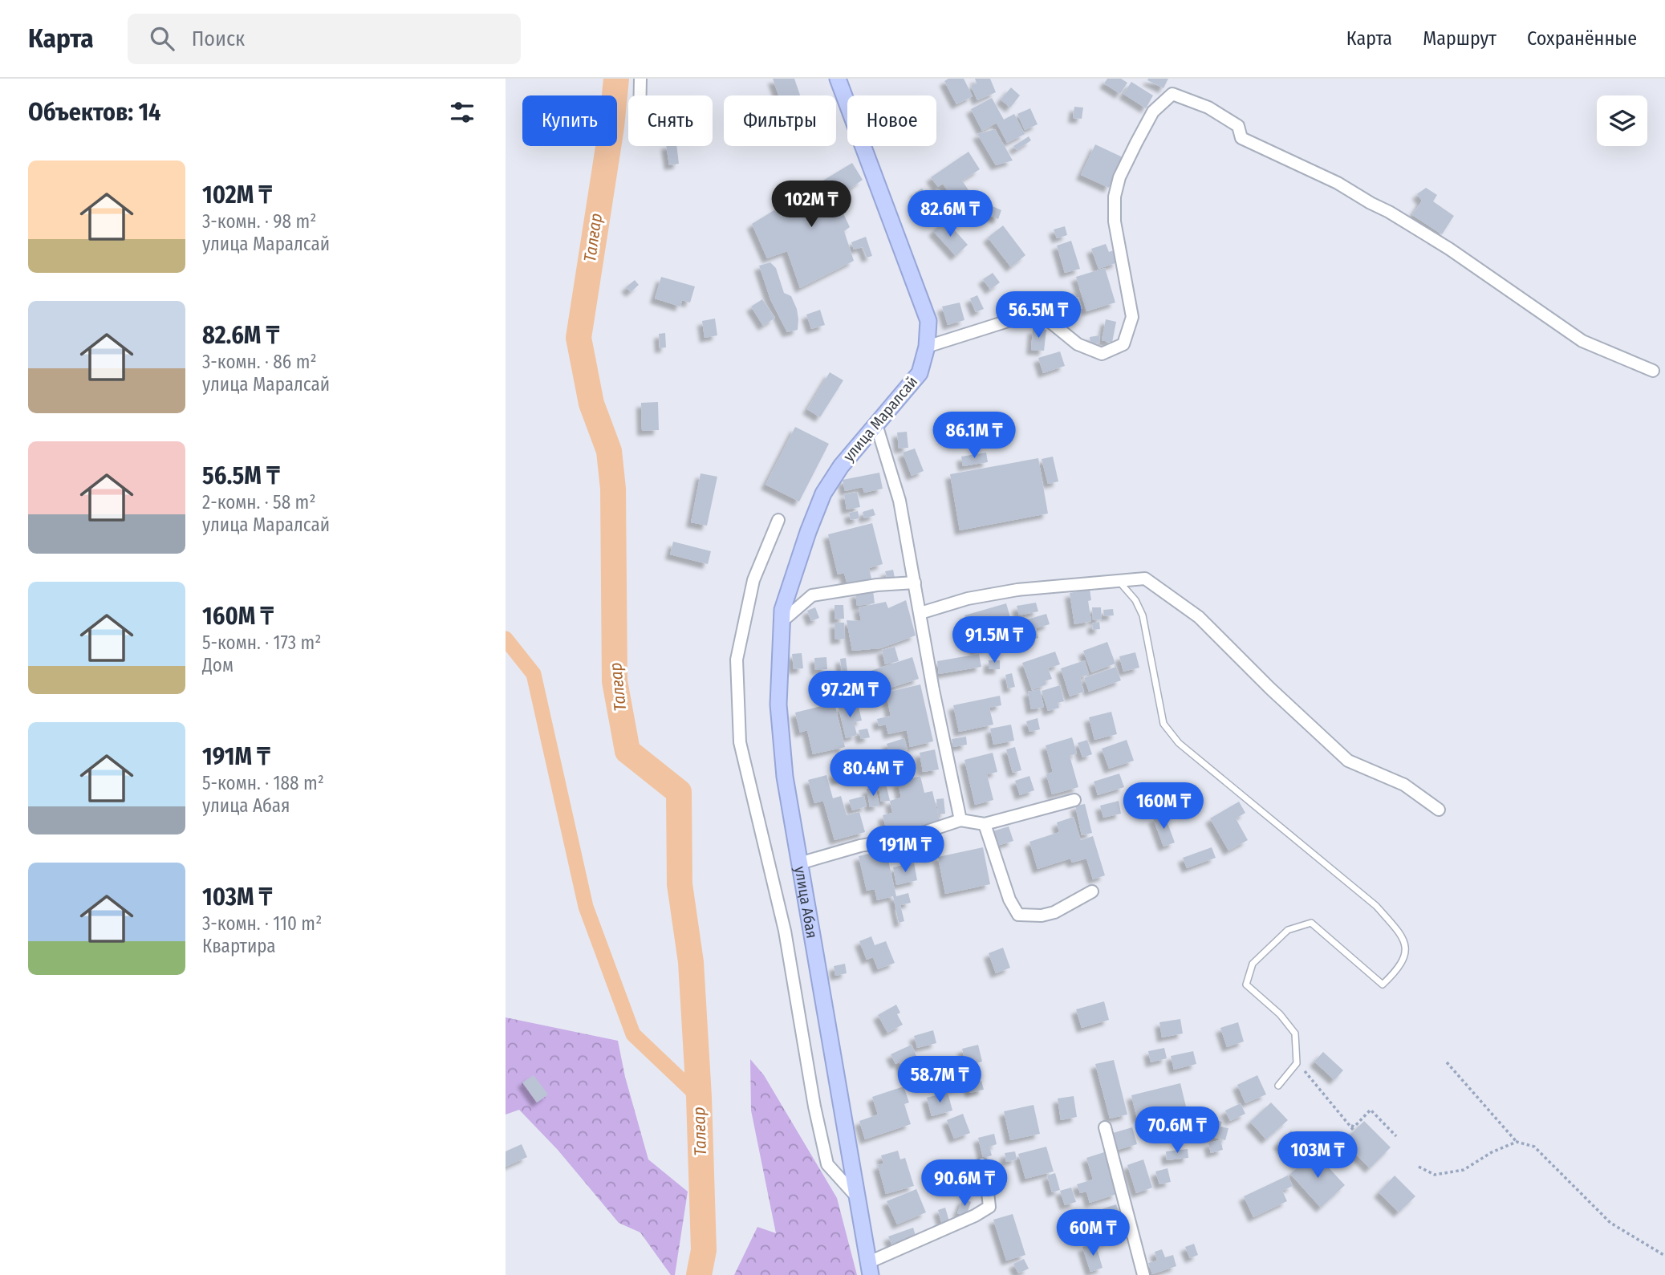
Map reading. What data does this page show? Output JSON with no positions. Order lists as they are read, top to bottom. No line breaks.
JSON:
{"streets":{"street":["улица Маралсай","улица Абая"]},"crossings":[["улица Маралсай","улица Абая"]],"water":["Талғар"],"page":{"header":"Карта","search":"Поиск","nav":["Карта","Маршрут","Сохранённые"],"heading":"Объектов: 14","chip":["Купить","Снять","Фильтры","Новое"],"list":[{"name":"102M ₸","note":"3-комн. · 98 m² · улица Маралсай"},{"name":"82.6M ₸","note":"3-комн. · 86 m² · улица Маралсай"},{"name":"56.5M ₸","note":"2-комн. · 58 m² · улица Маралсай"},{"name":"160M ₸","note":"5-комн. · 173 m² · Дом"},{"name":"191M ₸","note":"5-комн. · 188 m² · улица Абая"},{"name":"103M ₸","note":"3-комн. · 110 m² · Квартира"}],"price":["102M ₸","82.6M ₸","56.5M ₸","86.1M ₸","91.5M ₸","97.2M ₸","80.4M ₸","160M ₸","191M ₸","58.7M ₸","70.6M ₸","103M ₸","90.6M ₸","60M ₸"]}}
